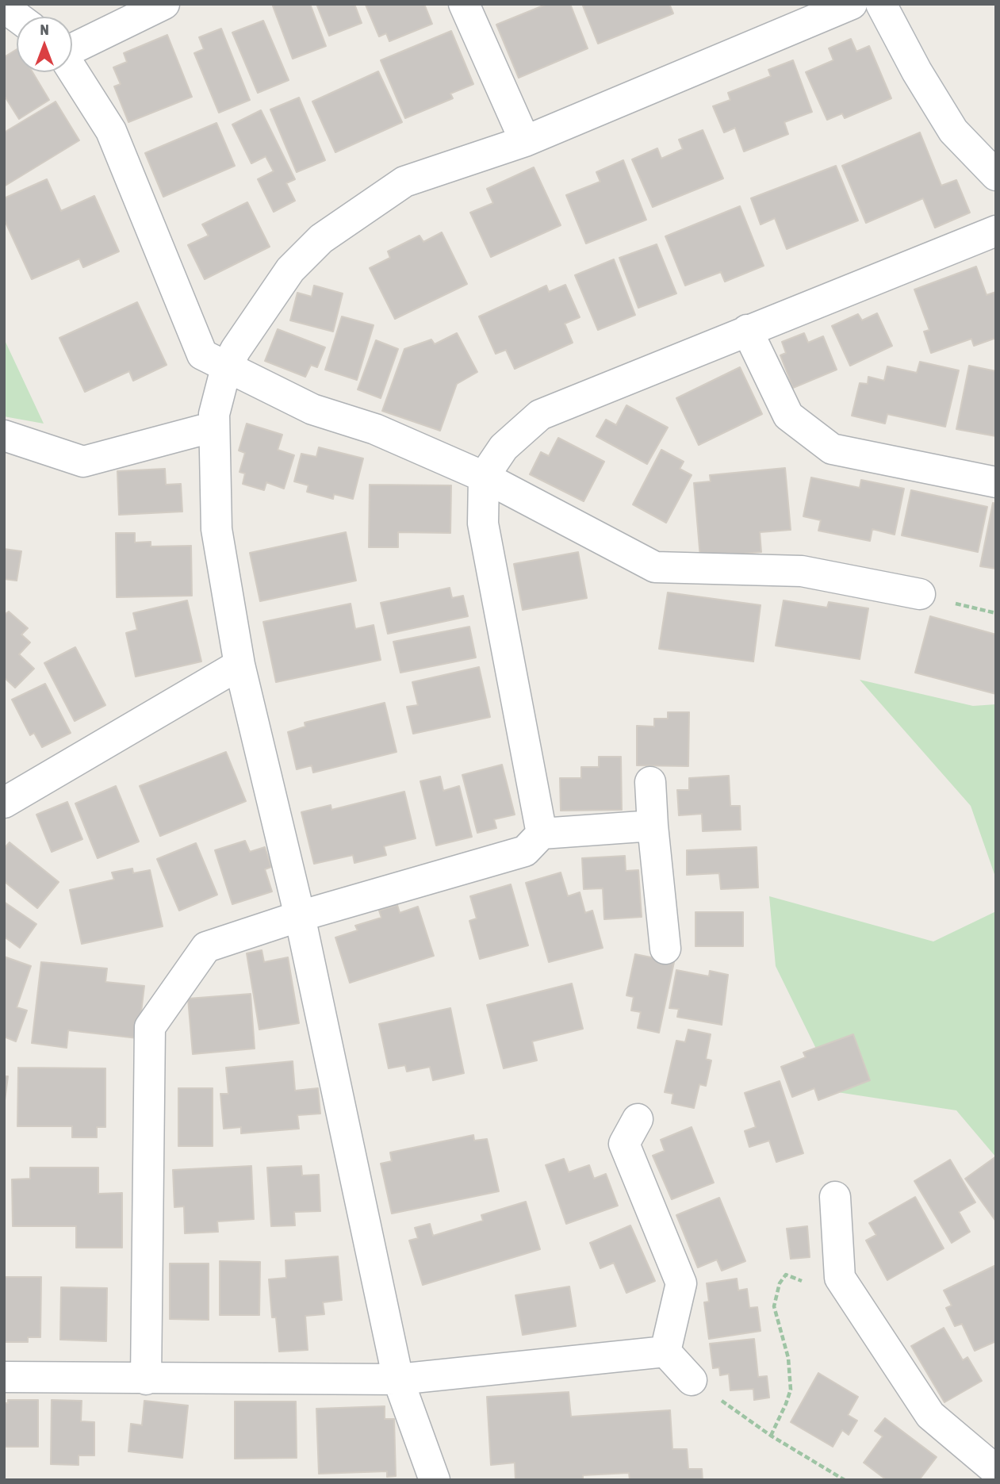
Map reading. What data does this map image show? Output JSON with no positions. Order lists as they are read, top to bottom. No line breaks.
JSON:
{"north":"top"}
